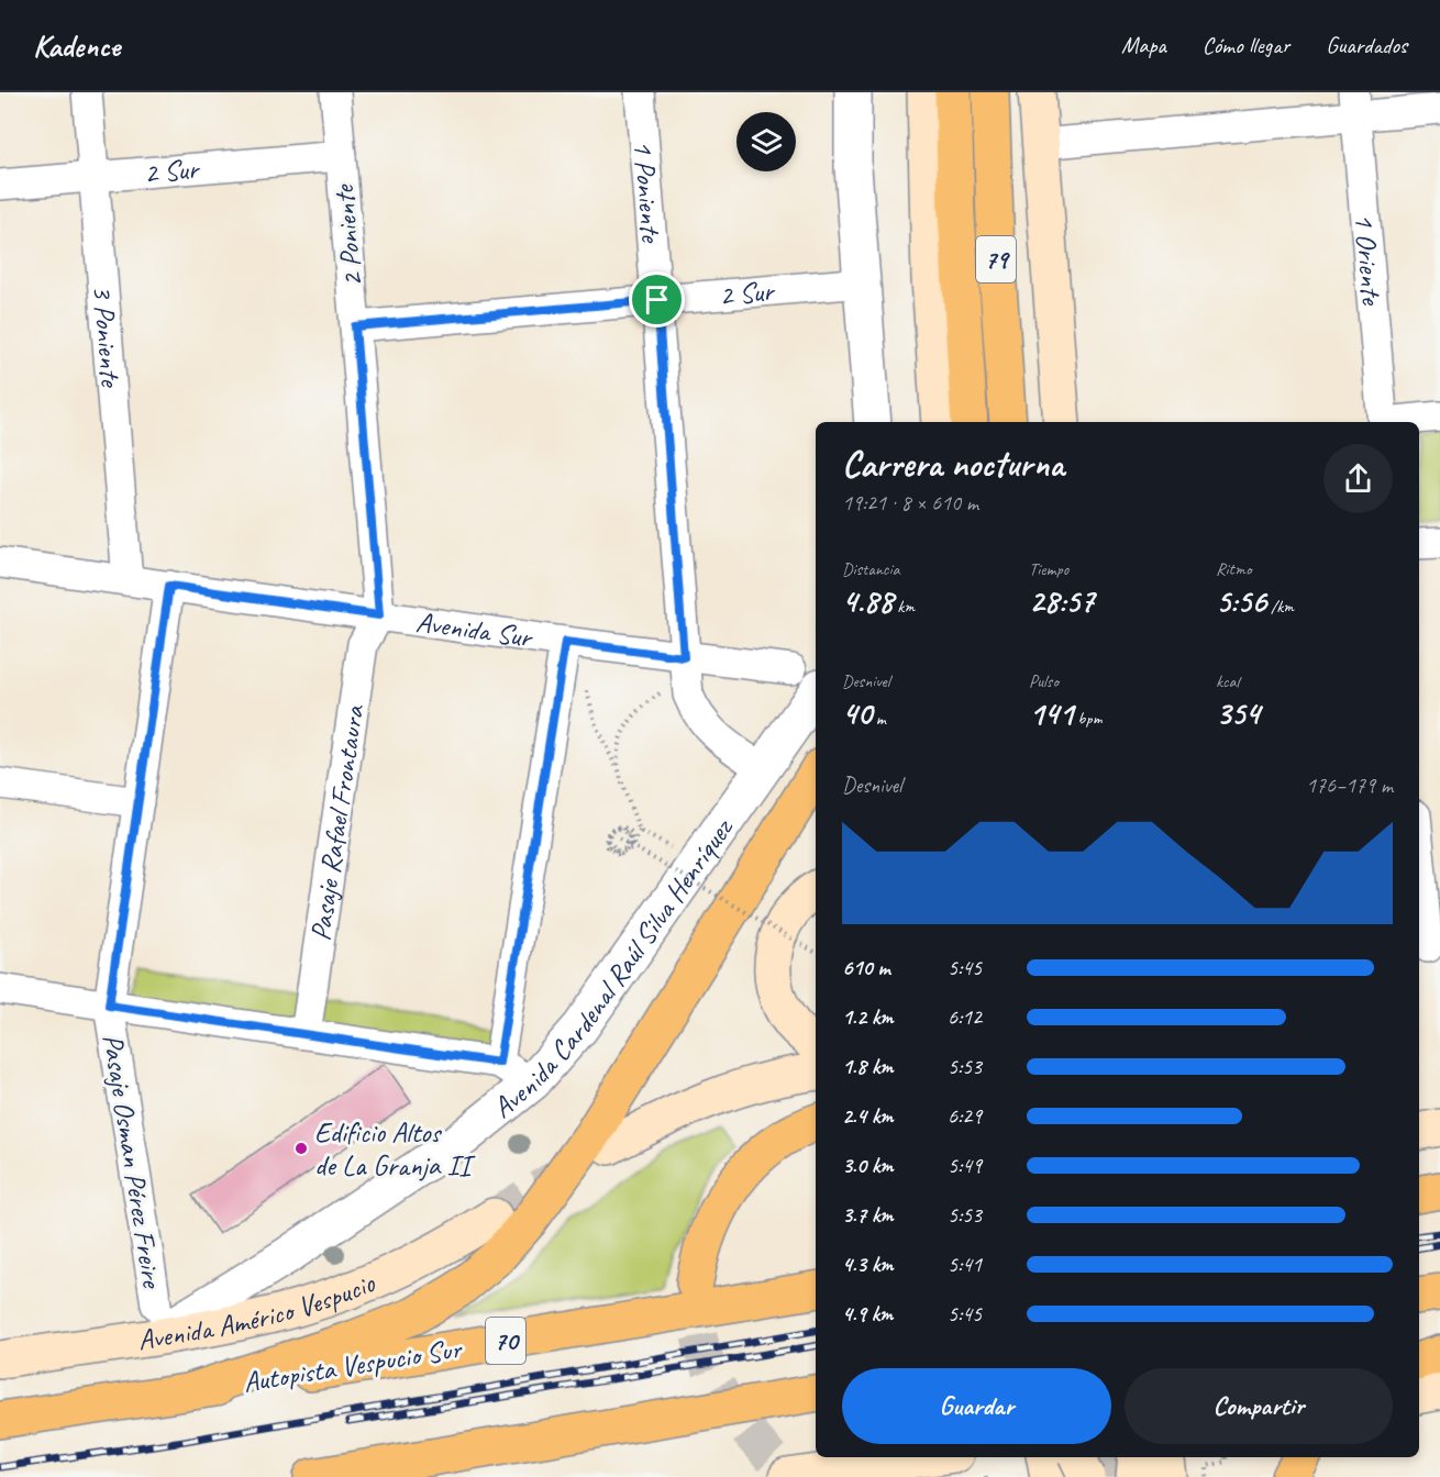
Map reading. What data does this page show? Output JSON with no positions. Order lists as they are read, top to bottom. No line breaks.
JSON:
{"streets":{"highway":["79","70","Autopista Vespucio Sur"],"main road":["Avenida Américo Vespucio"],"street":["2 Sur","1 Poniente","2 Poniente","1 Oriente","3 Poniente","Avenida Sur","Pasaje Rafael Frontaura","Avenida Cardenal Raúl Silva Henríquez","Pasaje Osman Pérez Freire"]},"crossings":[["2 Sur","1 Poniente"],["2 Sur","2 Poniente"],["2 Sur","3 Poniente"],["1 Poniente","Avenida Sur"],["1 Poniente","Avenida Cardenal Raúl Silva Henríquez"],["2 Poniente","Avenida Sur"],["2 Poniente","Pasaje Rafael Frontaura"],["3 Poniente","Avenida Sur"],["Avenida Sur","Pasaje Rafael Frontaura"],["Avenida Sur","Avenida Cardenal Raúl Silva Henríquez"],["Avenida Sur","Pasaje Osman Pérez Freire"],["Avenida Cardenal Raúl Silva Henríquez","Pasaje Osman Pérez Freire"],["Avenida Cardenal Raúl Silva Henríquez","Avenida Américo Vespucio"],["Pasaje Osman Pérez Freire","Avenida Américo Vespucio"]],"places":["Edificio Altos de La Granja II"],"page":{"header":"Kadence","nav":["Mapa","Cómo llegar","Guardados"],"heading":["Carrera nocturna","19:21 · 8 × 610 m"],"stats":[["Distancia","4.88 km"],["Tiempo","28:57"],["Ritmo","5:56 /km"],["Desnivel","40 m"],["Pulso","141 bpm"],["kcal","354"]],"chart":["Desnivel","176–179 m"],"list":[{"name":"610 m","note":"5:45"},{"name":"1.2 km","note":"6:12"},{"name":"1.8 km","note":"5:53"},{"name":"2.4 km","note":"6:29"},{"name":"3.0 km","note":"5:49"},{"name":"3.7 km","note":"5:53"},{"name":"4.3 km","note":"5:41"},{"name":"4.9 km","note":"5:45"}],"buttons":["Guardar","Compartir"]}}
